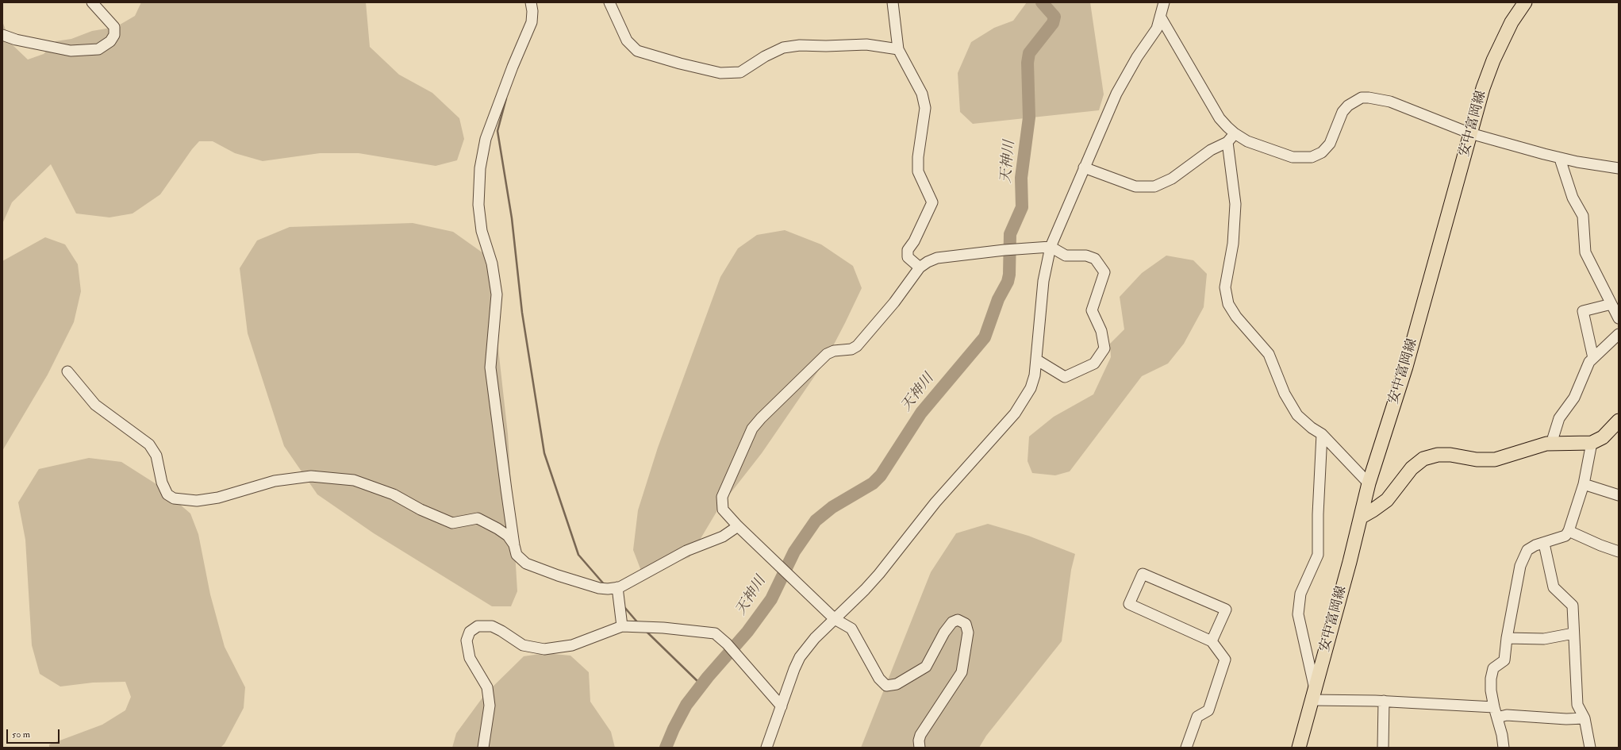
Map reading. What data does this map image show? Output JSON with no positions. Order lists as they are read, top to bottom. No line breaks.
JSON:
{"streets":{"main road":["安中富岡線"]},"water":["天神川"],"scale_bar":"50 m"}
